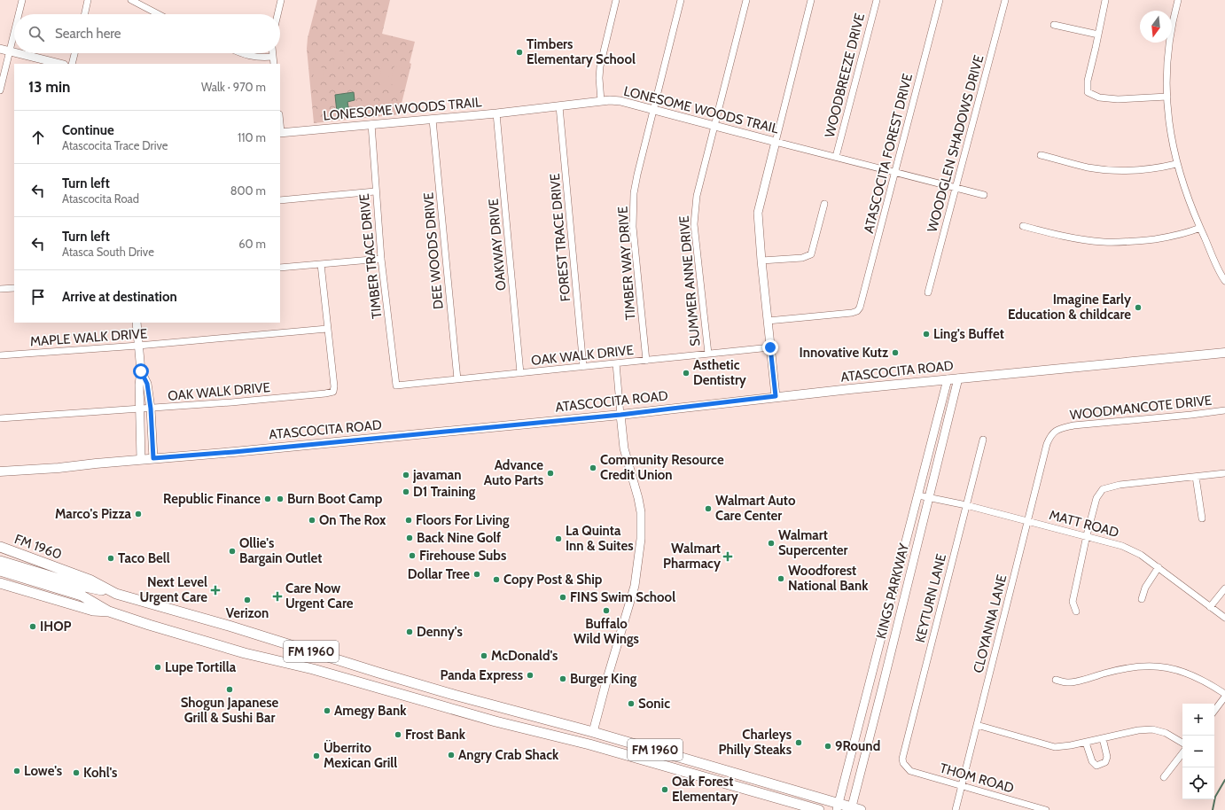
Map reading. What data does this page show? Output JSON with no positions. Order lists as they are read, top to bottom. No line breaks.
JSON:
{"streets":{"main road":["ATASCOCITA ROAD","FM 1960"],"street":["WOODBREEZE DRIVE","LONESOME WOODS TRAIL","WOODGLEN SHADOWS DRIVE","ATASCOCITA FOREST DRIVE","FOREST TRACE DRIVE","OAKWAY DRIVE","DEE WOODS DRIVE","TIMBER TRACE DRIVE","TIMBER WAY DRIVE","SUMMER ANNE DRIVE","MAPLE WALK DRIVE","OAK WALK DRIVE","WOODMANCOTE DRIVE","MATT ROAD","KINGS PARKWAY","KEYTURN LANE","CLOYANNA LANE","THOM ROAD"]},"crossings":[["WOODBREEZE DRIVE","LONESOME WOODS TRAIL"],["LONESOME WOODS TRAIL","WOODGLEN SHADOWS DRIVE"],["LONESOME WOODS TRAIL","ATASCOCITA FOREST DRIVE"],["LONESOME WOODS TRAIL","FOREST TRACE DRIVE"],["LONESOME WOODS TRAIL","OAKWAY DRIVE"],["LONESOME WOODS TRAIL","DEE WOODS DRIVE"],["LONESOME WOODS TRAIL","TIMBER TRACE DRIVE"],["LONESOME WOODS TRAIL","TIMBER WAY DRIVE"],["LONESOME WOODS TRAIL","SUMMER ANNE DRIVE"],["FOREST TRACE DRIVE","OAK WALK DRIVE"],["OAKWAY DRIVE","OAK WALK DRIVE"],["DEE WOODS DRIVE","OAK WALK DRIVE"],["TIMBER TRACE DRIVE","OAK WALK DRIVE"],["TIMBER WAY DRIVE","OAK WALK DRIVE"],["SUMMER ANNE DRIVE","OAK WALK DRIVE"],["MAPLE WALK DRIVE","OAK WALK DRIVE"],["ATASCOCITA ROAD","KINGS PARKWAY"],["WOODMANCOTE DRIVE","CLOYANNA LANE"],["MATT ROAD","KINGS PARKWAY"],["MATT ROAD","KEYTURN LANE"],["MATT ROAD","CLOYANNA LANE"],["FM 1960","KINGS PARKWAY"],["KEYTURN LANE","THOM ROAD"],["CLOYANNA LANE","THOM ROAD"]],"places":{"other":["Timbers Elementary School","Imagine Early Education & childcare","Ling's Buffet","Innovative Kutz","Asthetic Dentistry","Community Resource Credit Union","Advance Auto Parts","javaman","D1 Training","Republic Finance","Burn Boot Camp","Walmart Auto Care Center","Marco's Pizza","On The Rox","Floors For Living","Back Nine Golf","La Quinta Inn & Suites","Walmart Supercenter","Ollie's Bargain Outlet","Firehouse Subs","Taco Bell","Dollar Tree","Woodforest National Bank","Copy Post & Ship","FINS Swim School","Verizon","Buffalo Wild Wings","IHOP","Denny's","McDonald's","Lupe Tortilla","Panda Express","Burger King","Shogun Japanese Grill & Sushi Bar","Sonic","Amegy Bank","Frost Bank","Charleys Philly Steaks","9Round","Angry Crab Shack","Überrito Mexican Grill","Lowe's","Kohl's","Oak Forest Elementary"],"health":["Walmart Pharmacy","Next Level Urgent Care","Care Now Urgent Care"]},"north":"bottom","page":{"search":"Search here","heading":["13 min","Walk · 970 m"],"list":[["Continue","Atascocita Trace Drive","110 m"],["Turn left","Atascocita Road","800 m"],["Turn left","Atasca South Drive","60 m"],"Arrive at destination"],"map_buttons":["+","−"]}}
